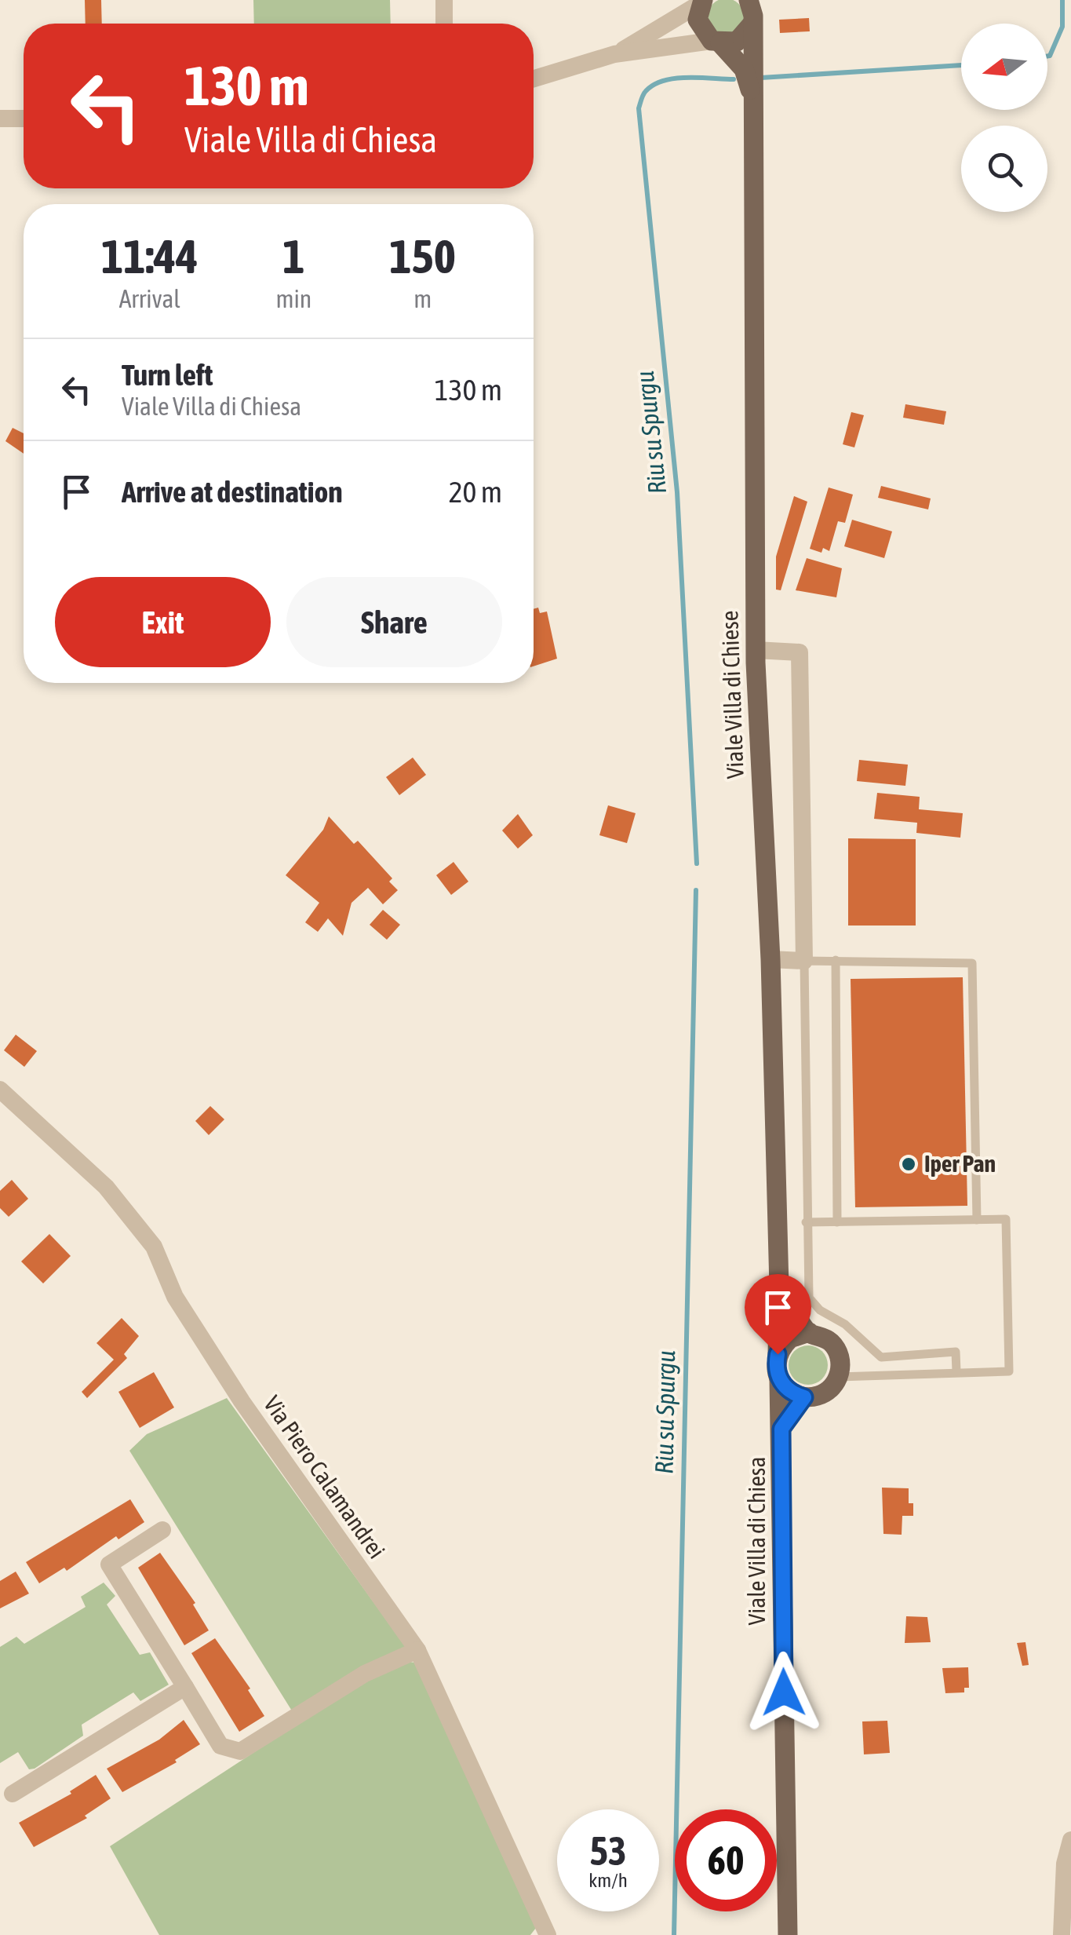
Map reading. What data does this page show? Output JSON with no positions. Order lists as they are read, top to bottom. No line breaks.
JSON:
{"streets":{"main road":["Viale Villa di Chiese","Viale Villa di Chiesa"],"street":["Via Piero Calamandrei"]},"crossings":[["Viale Villa di Chiese","Viale Villa di Chiesa"]],"water":["Riu su Spurgu"],"places":["Iper Pan"],"north":"left","page":{"turn":["130 m","Viale Villa di Chiesa"],"eta":["11:44","Arrival","1","min","150","m"],"list":[{"name":"Turn left","note":"Viale Villa di Chiesa","value":"130 m"},{"name":"Arrive at destination","value":"20 m"}],"buttons":["Exit","Share"],"speed":"53 km/h","limit":"60"}}
